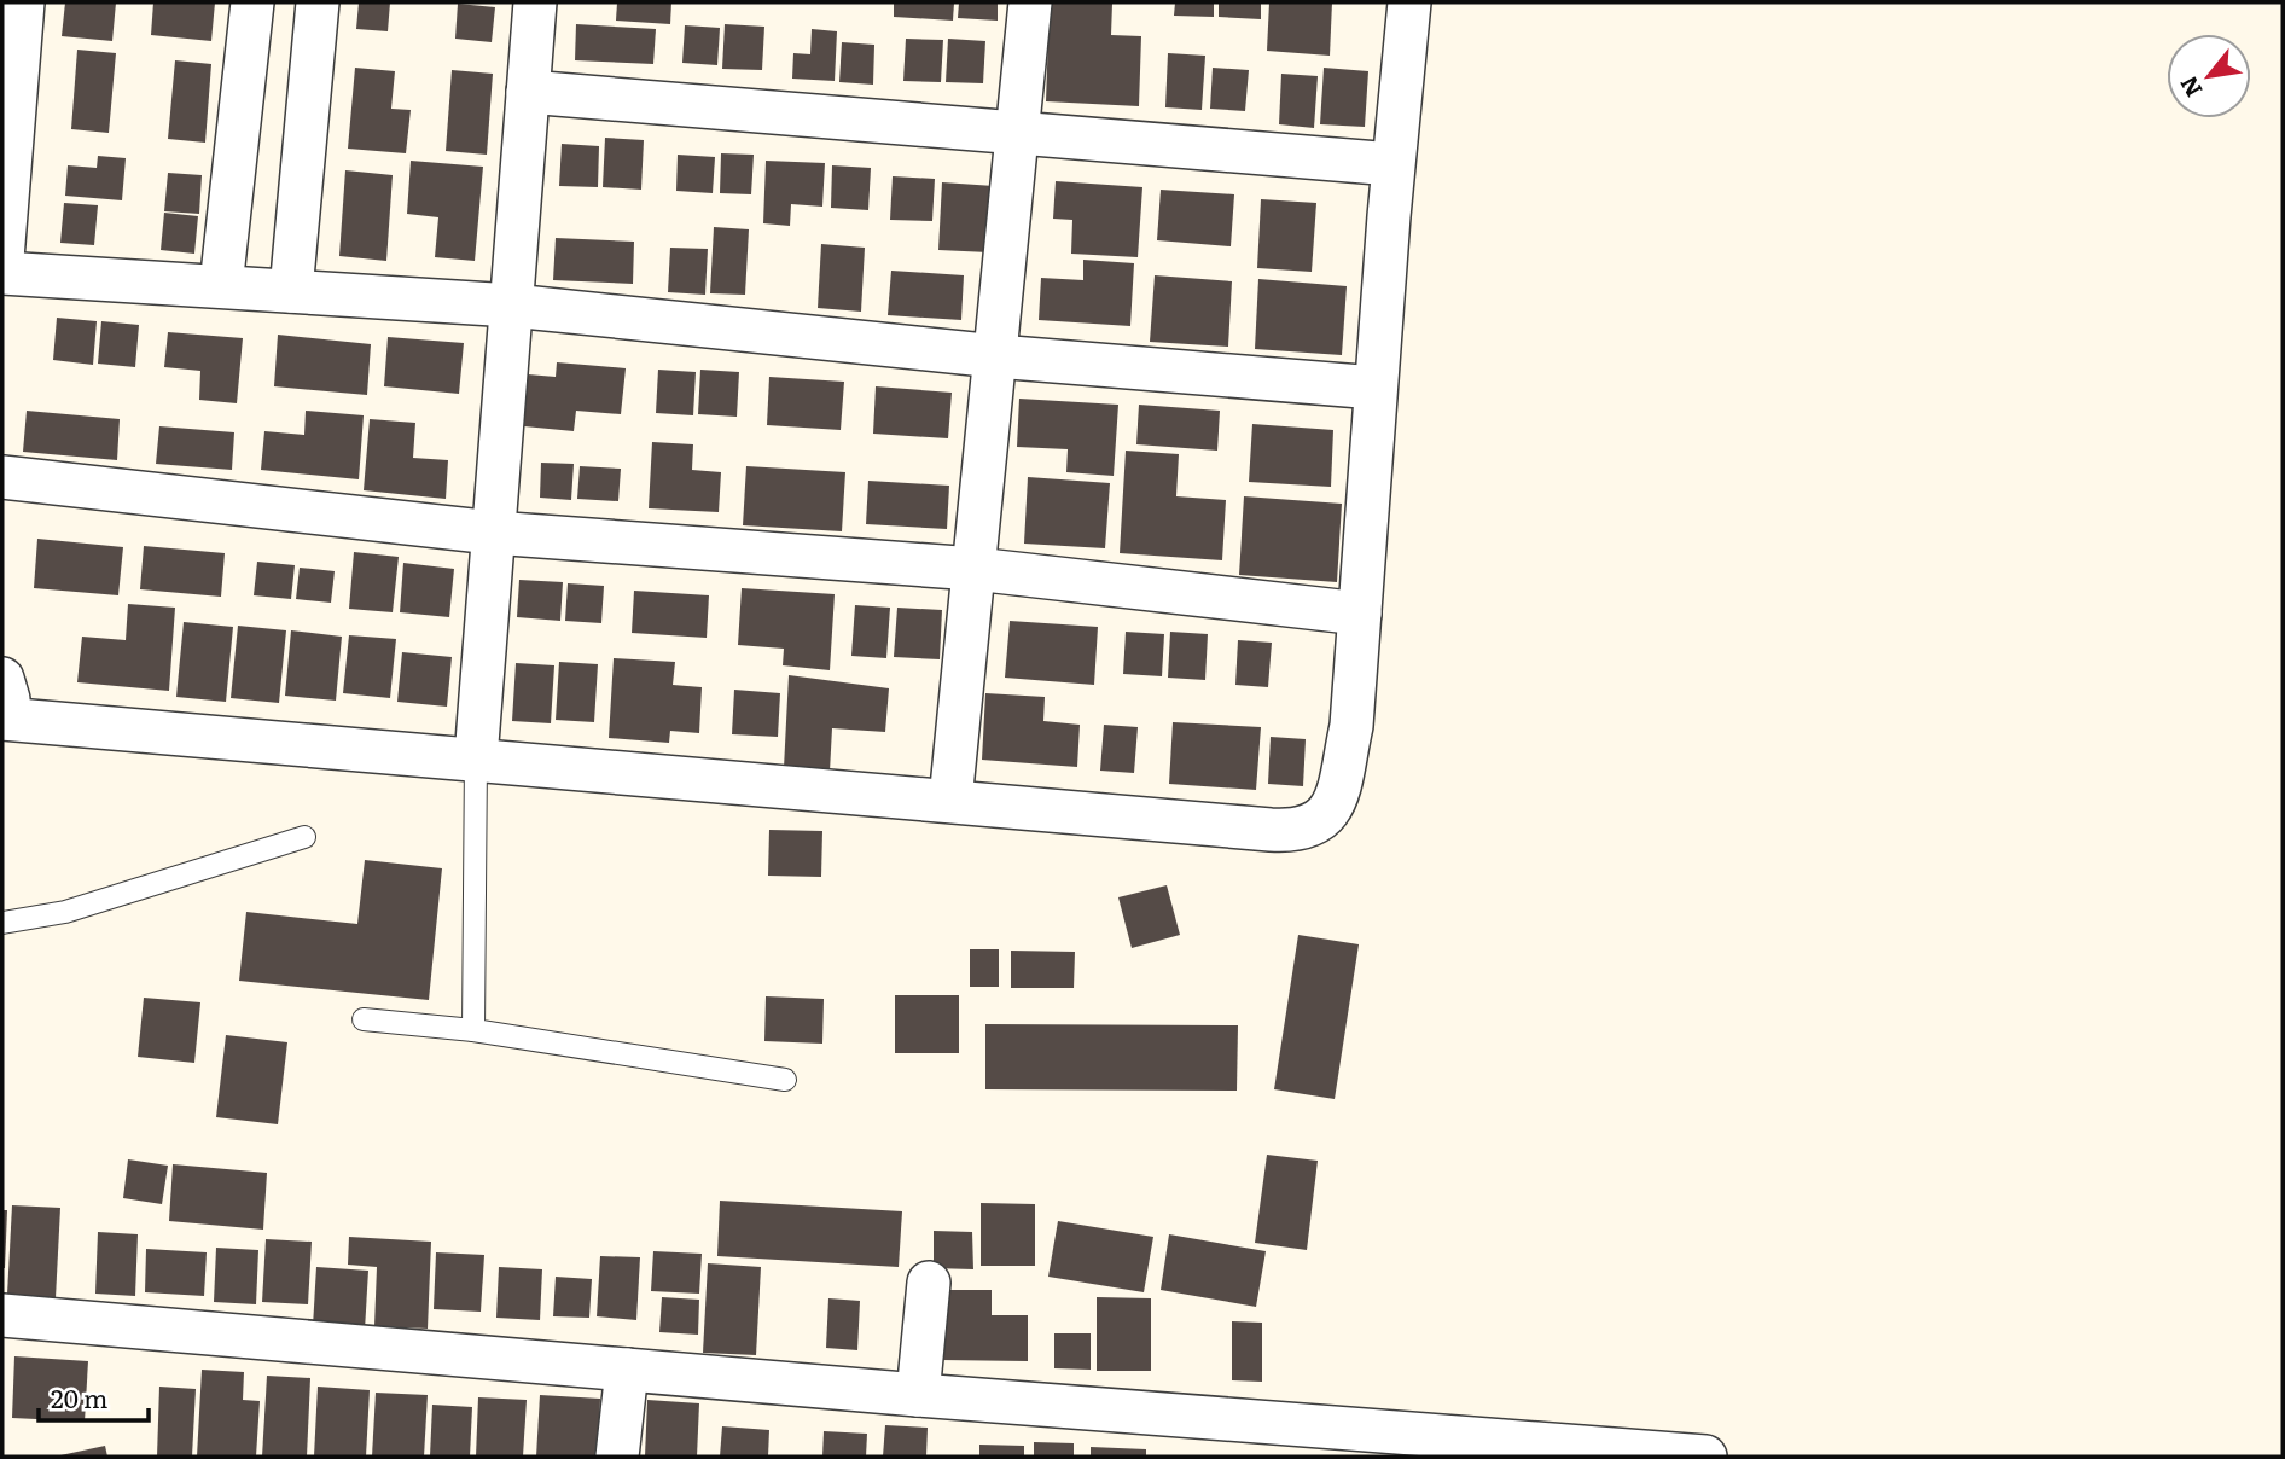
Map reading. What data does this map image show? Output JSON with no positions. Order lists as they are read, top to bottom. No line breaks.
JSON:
{"scale_bar":"20 m","north":"bottom left"}
